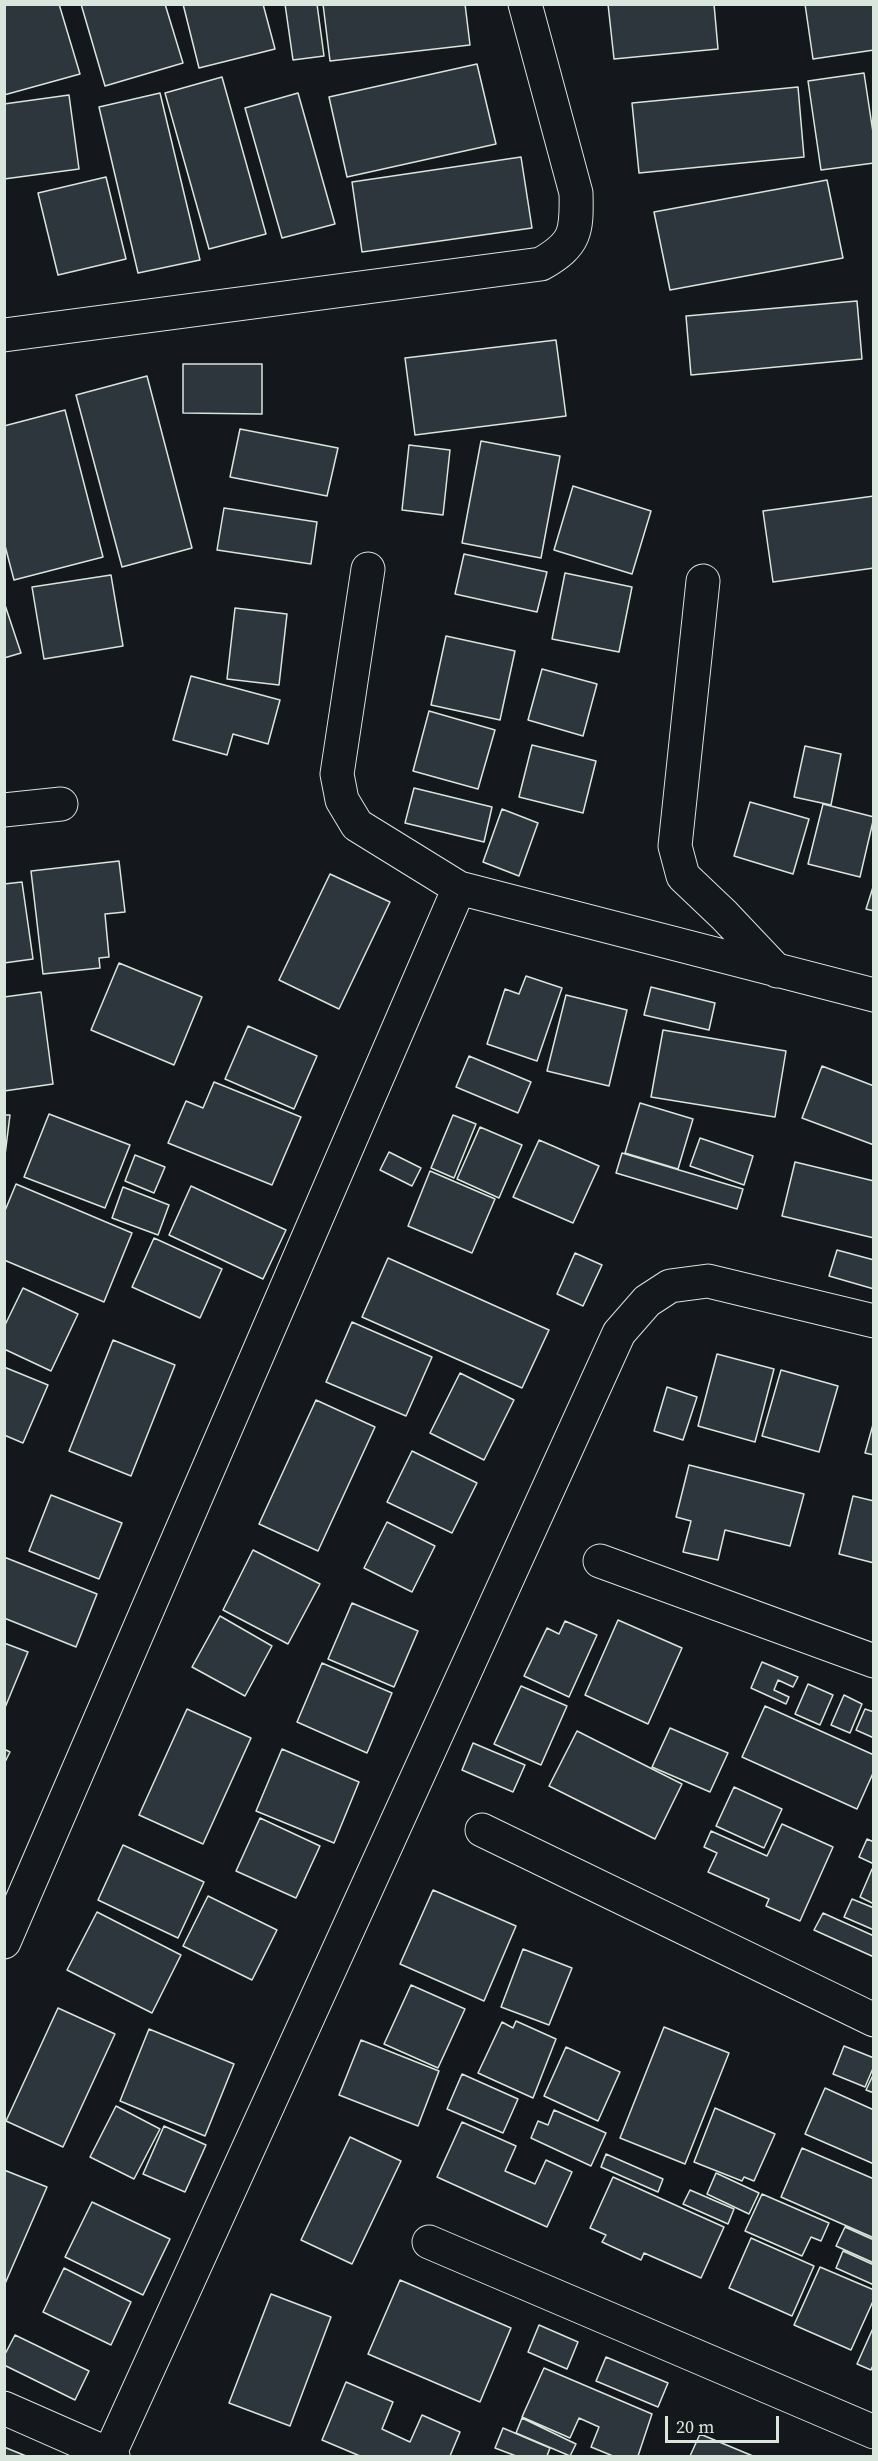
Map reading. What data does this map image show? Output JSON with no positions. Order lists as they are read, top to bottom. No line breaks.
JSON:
{"scale_bar":"20 m"}
